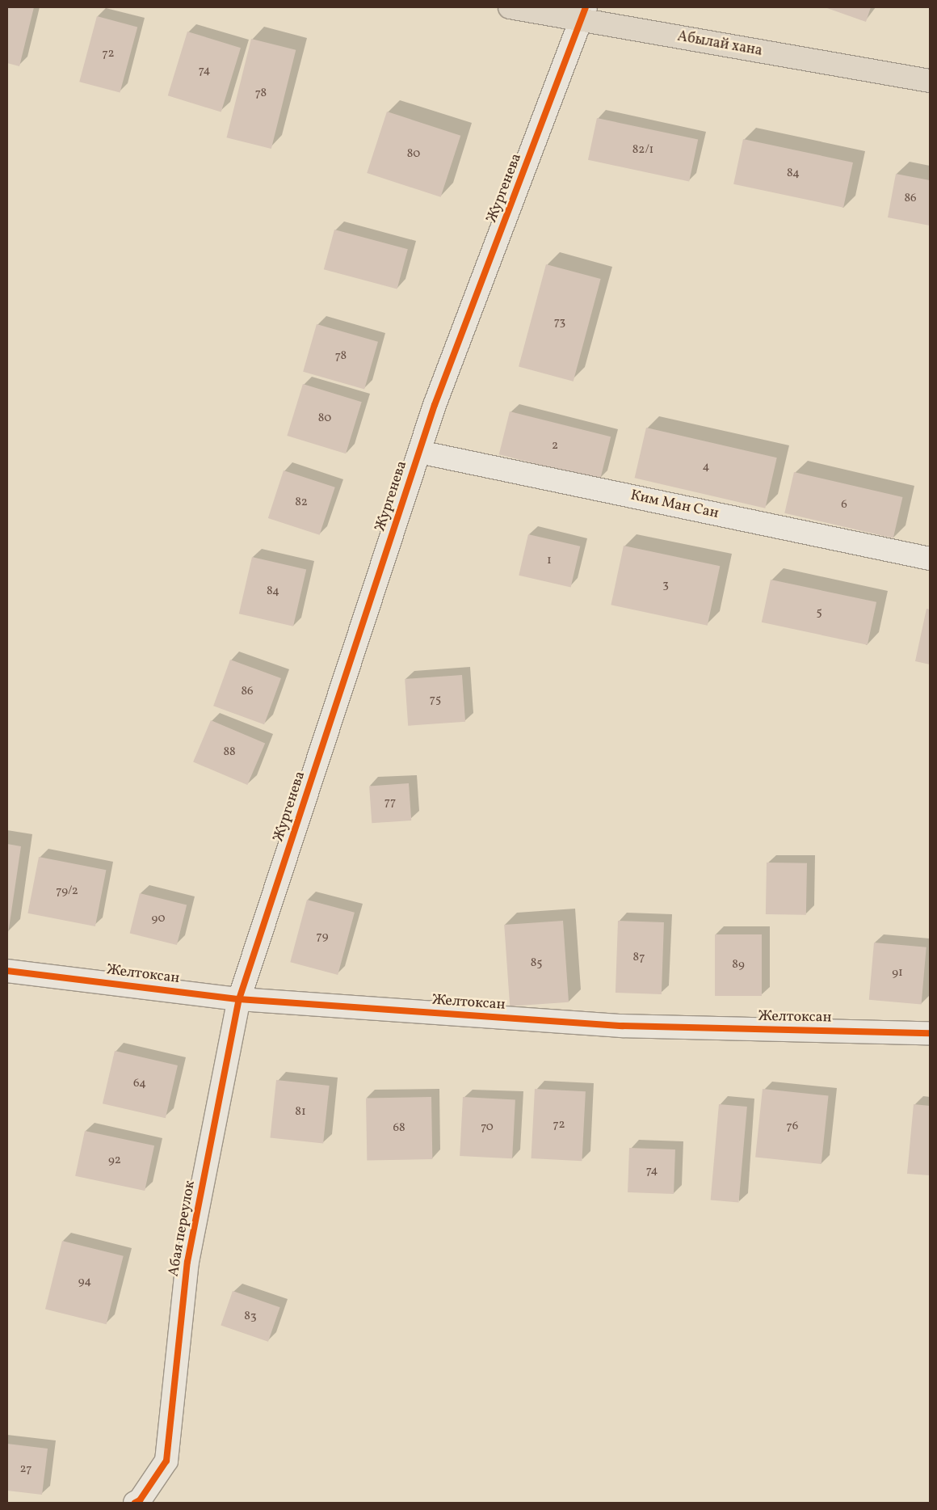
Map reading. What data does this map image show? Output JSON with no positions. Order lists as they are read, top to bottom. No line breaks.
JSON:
{"streets":{"main road":["Абылай хана"],"street":["Жургенева","Ким Ман Сан","Желтоксан","Абая переулок"]},"crossings":[["Абылай хана","Жургенева"],["Жургенева","Ким Ман Сан"],["Жургенева","Желтоксан"],["Жургенева","Абая переулок"],["Желтоксан","Абая переулок"]],"house_numbers":["72","74","78","82/1","80","84","86","73","78","80","2","4","82","6","1","3","84","5","86","75","88","77","79/2","90","79","87","85","89","91","64","81","72","76","70","68","92","74","94","83","27"]}
